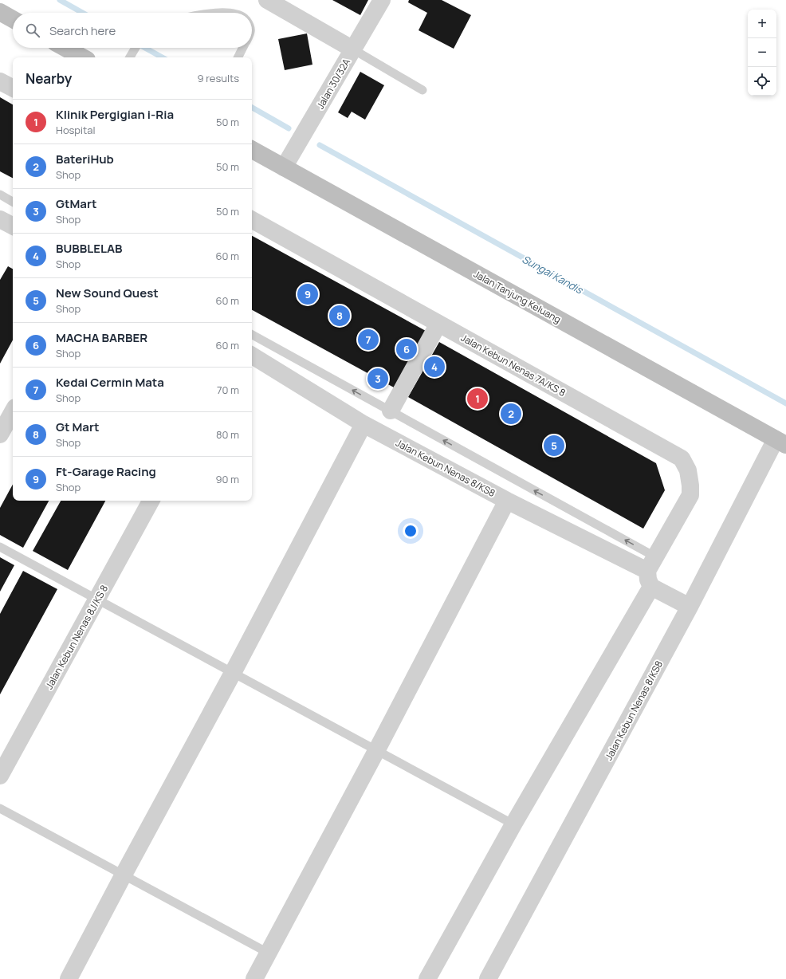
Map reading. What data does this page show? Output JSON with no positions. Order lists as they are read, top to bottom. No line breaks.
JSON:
{"streets":{"main road":["Jalan Tanjung Keluang"],"street":["Jalan 30/32A","Jalan Kebun Nenas 7A/KS 8","Jalan Kebun Nenas 8/KS8","Jalan Kebun Nenas 8J/KS 8"]},"crossings":[["Jalan 30/32A","Jalan Tanjung Keluang"],["Jalan Tanjung Keluang","Jalan Kebun Nenas 8/KS8"],["Jalan Kebun Nenas 7A/KS 8","Jalan Kebun Nenas 8/KS8"]],"water":["Sungai Kandis"],"page":{"map_buttons":["+","−"],"search":"Search here","heading":["Nearby","9 results"],"list":[{"mark":"1","name":"Klinik Pergigian i-Ria","note":"Hospital","value":"50 m"},{"mark":"2","name":"BateriHub","note":"Shop","value":"50 m"},{"mark":"3","name":"GtMart","note":"Shop","value":"50 m"},{"mark":"4","name":"BUBBLELAB","note":"Shop","value":"60 m"},{"mark":"5","name":"New Sound Quest","note":"Shop","value":"60 m"},{"mark":"6","name":"MACHA BARBER","note":"Shop","value":"60 m"},{"mark":"7","name":"Kedai Cermin Mata","note":"Shop","value":"70 m"},{"mark":"8","name":"Gt Mart","note":"Shop","value":"80 m"},{"mark":"9","name":"Ft-Garage Racing","note":"Shop","value":"90 m"}],"pins":["9","8","7","6","4","3","1","2","5"]}}
